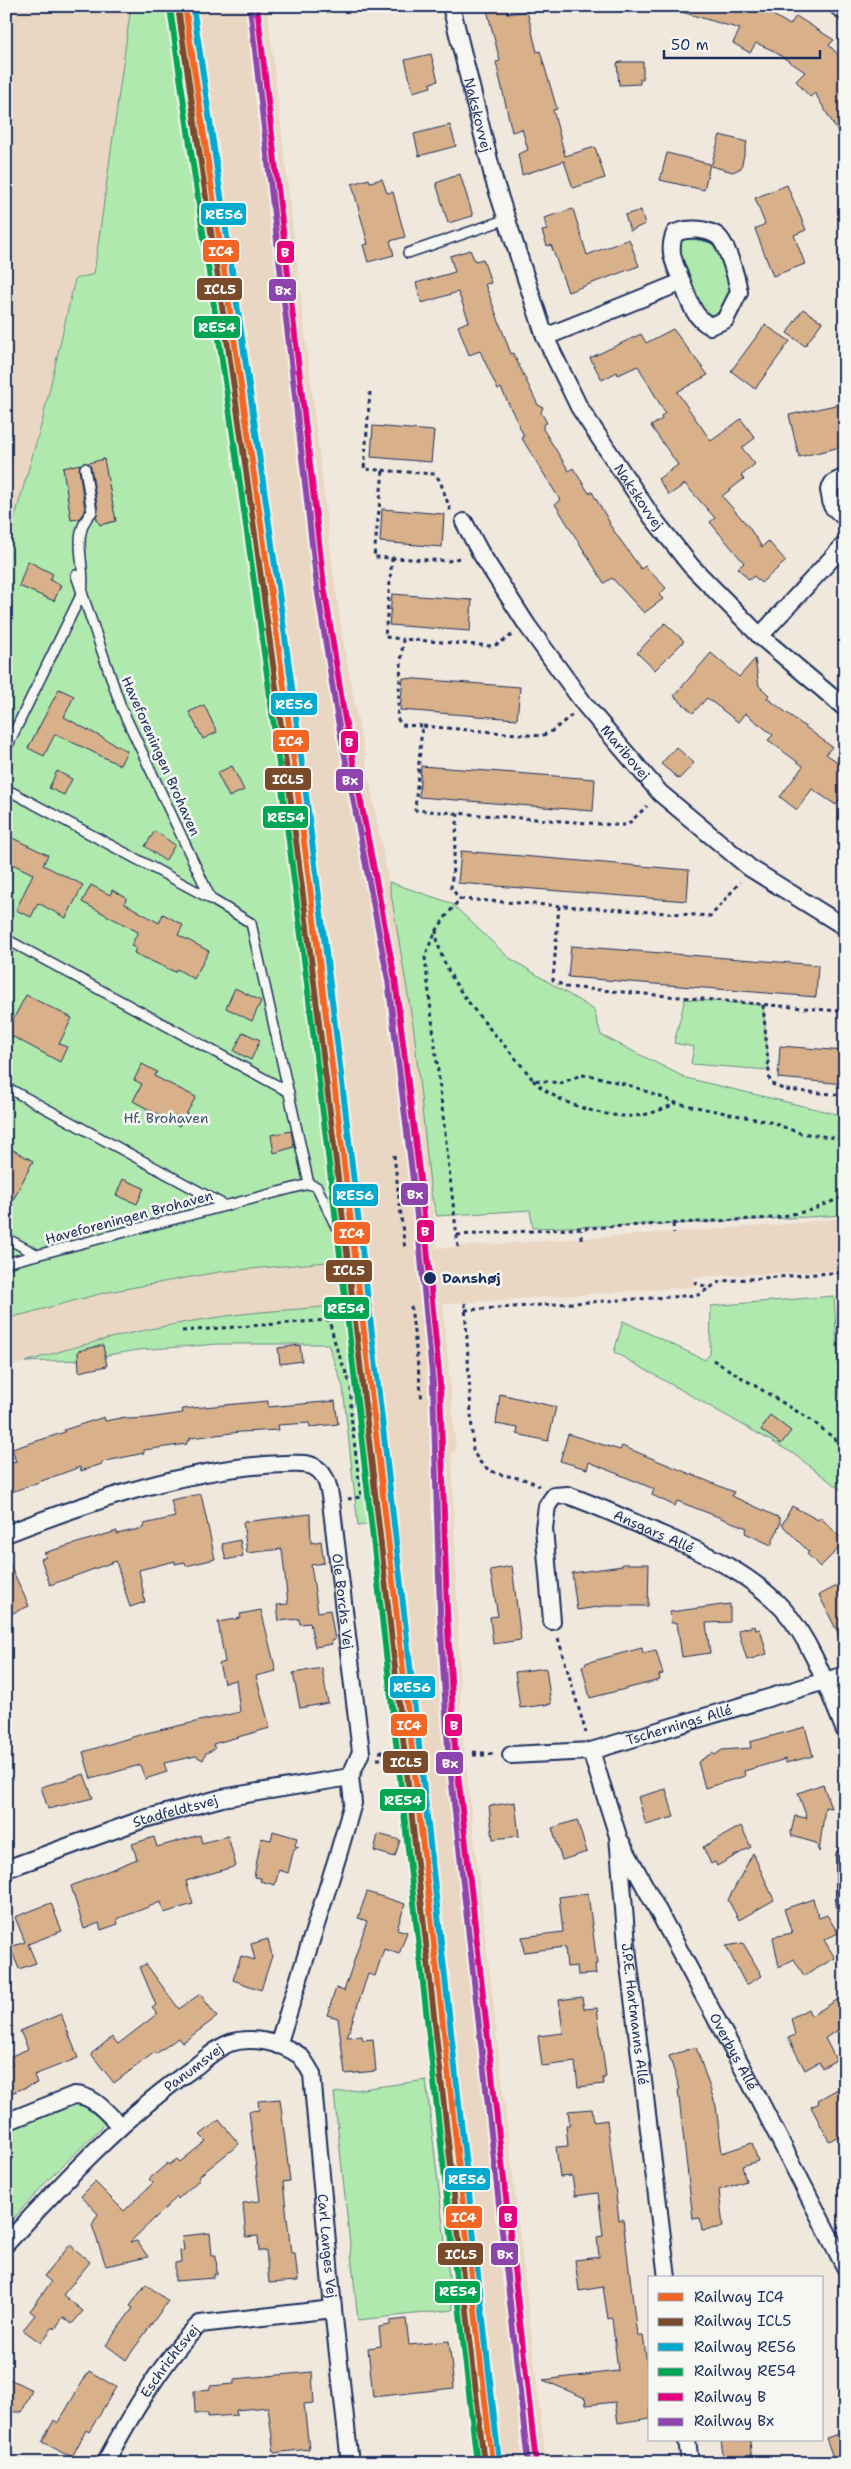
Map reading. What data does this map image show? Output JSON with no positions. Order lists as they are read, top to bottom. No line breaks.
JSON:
{"streets":{"street":["Nakskovvej","Maribovej","Ansgars Allé","Ole Borchs Vej","Tschernings Allé","Stadfeldtsvej","J.P.E. Hartmanns Allé","Overbys Allé","Panumsvej","Carl Langes Vej","Eschrichtsvej"],"lane":["Haveforeningen Brohaven"]},"crossings":[["Ansgars Allé","Tschernings Allé"],["Ole Borchs Vej","Stadfeldtsvej"],["Tschernings Allé","J.P.E. Hartmanns Allé"],["J.P.E. Hartmanns Allé","Overbys Allé"],["Panumsvej","Carl Langes Vej"],["Carl Langes Vej","Eschrichtsvej"]],"parks":["Hf. Brohaven"],"places":["Danshøj"],"lines":["rail line IC4","rail line RE56","rail line B","rail line ICL5","rail line Bx","rail line RE54"],"legend":["Railway IC4","Railway ICL5","Railway RE56","Railway RE54","Railway B","Railway Bx"],"scale_bar":"50 m"}
